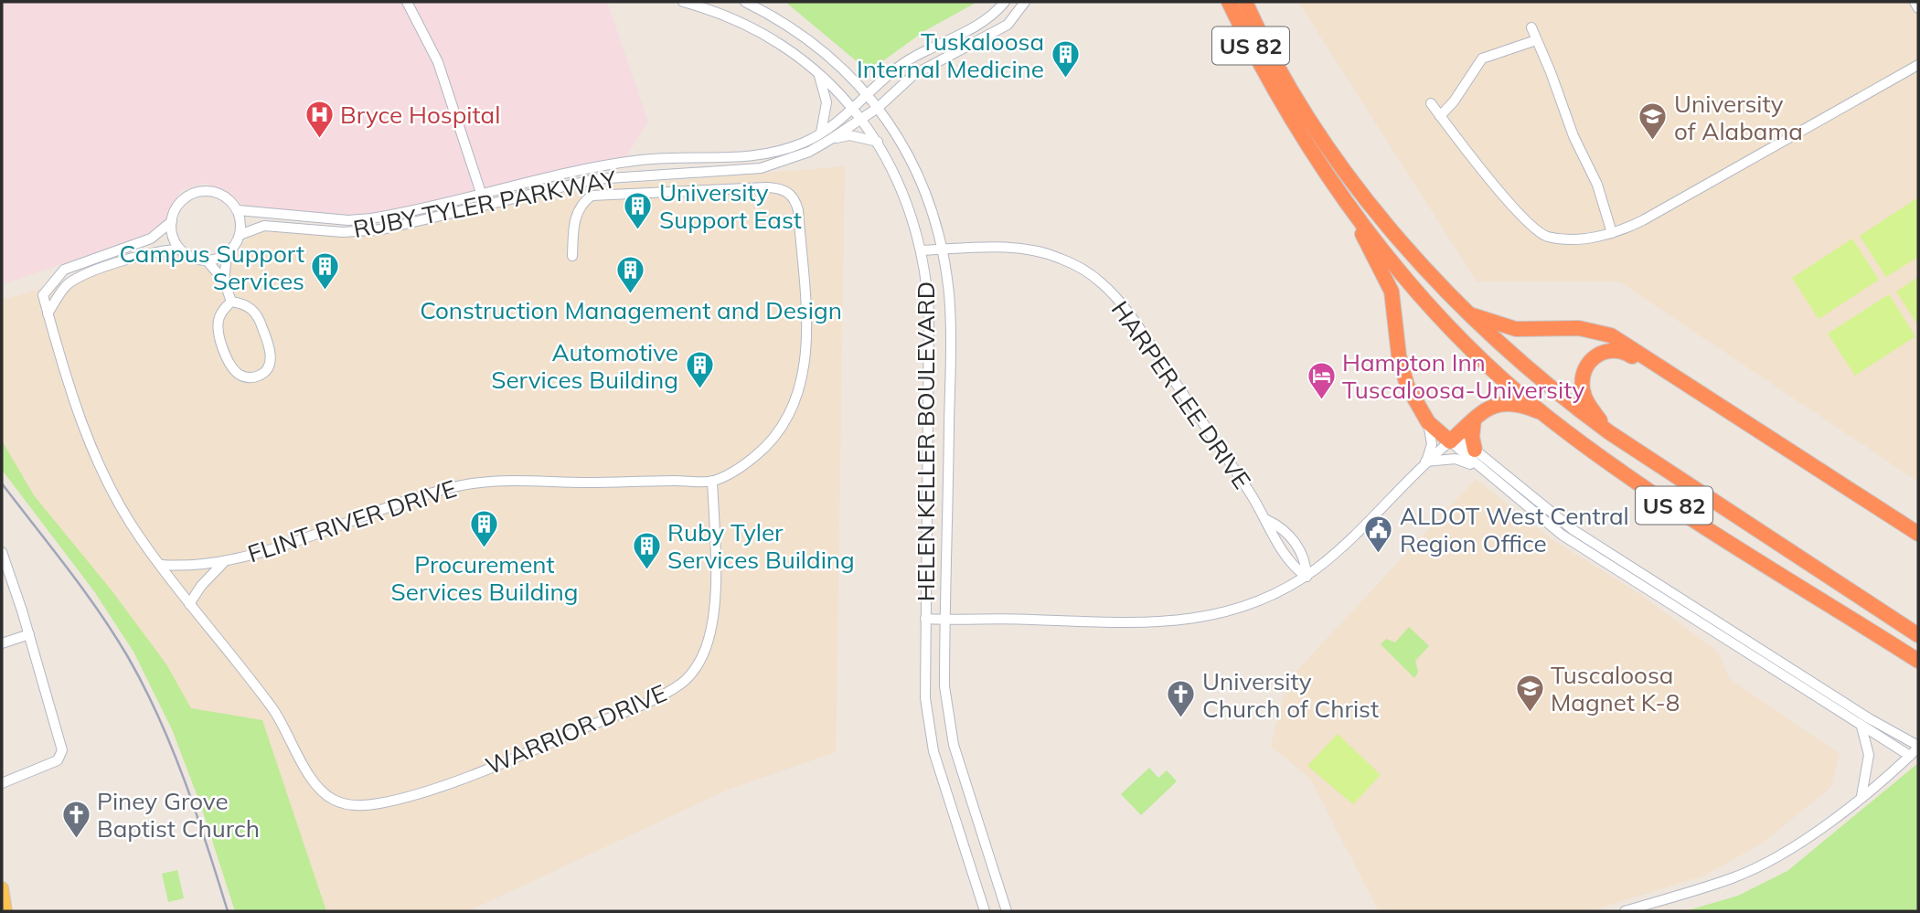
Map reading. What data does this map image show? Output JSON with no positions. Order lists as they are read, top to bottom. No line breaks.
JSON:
{"streets":{"highway":["US 82"],"street":["RUBY TYLER PARKWAY","HARPER LEE DRIVE","HELEN KELLER BOULEVARD","FLINT RIVER DRIVE","WARRIOR DRIVE"]},"crossings":[["RUBY TYLER PARKWAY","HELEN KELLER BOULEVARD"],["RUBY TYLER PARKWAY","WARRIOR DRIVE"],["HARPER LEE DRIVE","HELEN KELLER BOULEVARD"],["FLINT RIVER DRIVE","WARRIOR DRIVE"]],"places":{"building":["Tuskaloosa Internal Medicine","University Support East","Campus Support Services","Construction Management and Design","Automotive Services Building","Procurement Services Building","Ruby Tyler Services Building"],"hospital":["Bryce Hospital"],"school or university":["University of Alabama","Tuscaloosa Magnet K-8"],"hotel":["Hampton Inn Tuscaloosa-University"],"public building":["ALDOT West Central Region Office"],"church":["University Church of Christ","Piney Grove Baptist Church"]}}
